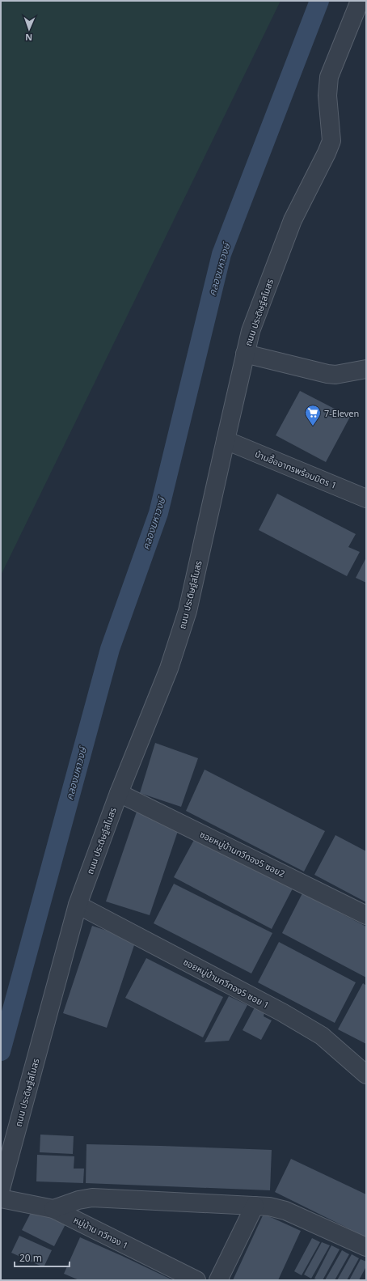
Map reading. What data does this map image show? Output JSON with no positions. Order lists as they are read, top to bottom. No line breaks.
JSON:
{"streets":{"street":["ถนน ประดิษฐ์สโมสร","บ้านอื้ออาทรพร้อมมิตร 1","ซอยหมู่บ้านทวีทอง5 ซอย2","ซอยหมู่บ้านทวีทอง5 ซอย 1","หมู่บ้าน ทวีทอง 1"]},"crossings":[["ถนน ประดิษฐ์สโมสร","บ้านอื้ออาทรพร้อมมิตร 1"],["ถนน ประดิษฐ์สโมสร","ซอยหมู่บ้านทวีทอง5 ซอย2"],["ถนน ประดิษฐ์สโมสร","ซอยหมู่บ้านทวีทอง5 ซอย 1"]],"water":["คลองมหาวงษ์"],"places":{"supermarket":["7-Eleven"]},"scale_bar":"20 m","north":"bottom"}
